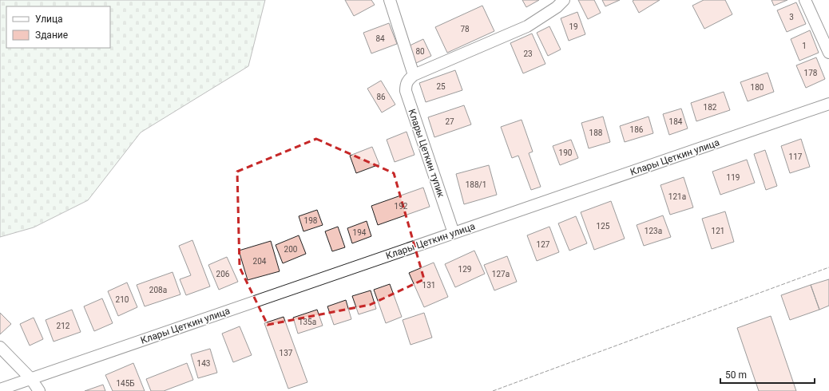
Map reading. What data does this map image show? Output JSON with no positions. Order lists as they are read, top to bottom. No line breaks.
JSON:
{"streets":{"street":["Клары Цеткин тупик","Клары Цеткин улица"]},"crossings":[["Клары Цеткин тупик","Клары Цеткин улица"]],"house_numbers":["3","19","78","84","1","80","23","178","25","180","86","182","27","184","186","188","190","117","119","188/1","121а","192","198","125","123а","121","194","127","200","204","129","206","127а","131","208а","210","135а","212","137","143","145Б"],"legend":["Улица","Здание"],"scale_bar":"50 m"}
